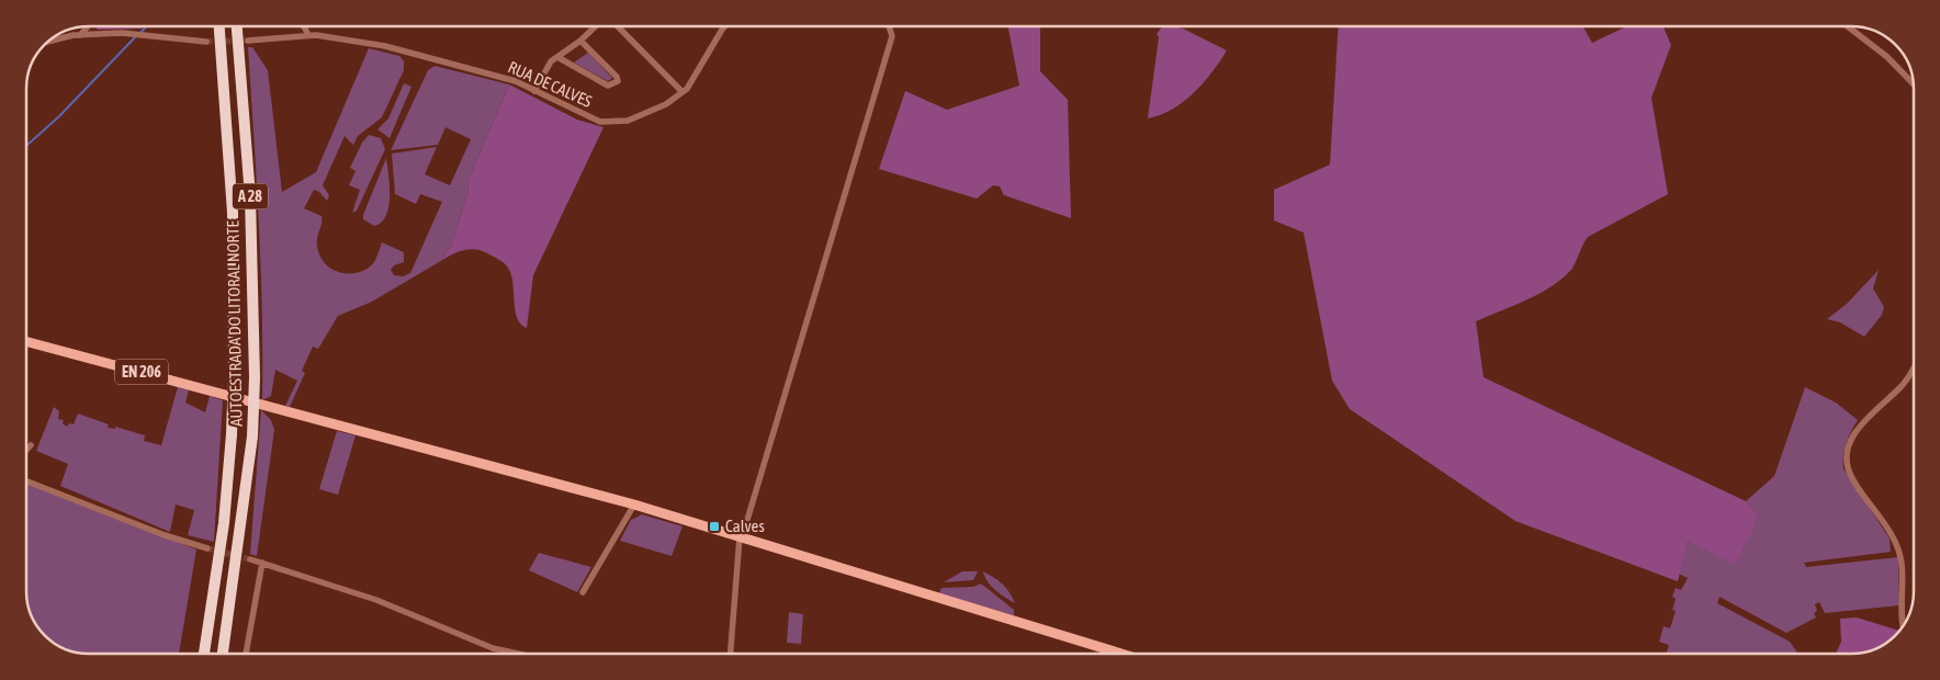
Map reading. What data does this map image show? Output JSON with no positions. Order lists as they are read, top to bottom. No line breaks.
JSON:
{"streets":{"highway":["A 28","AUTOESTRADA DO LITORAL NORTE"],"main road":["EN 206"],"street":["RUA DE CALVES"]},"places":{"transit":["Calves"]}}
